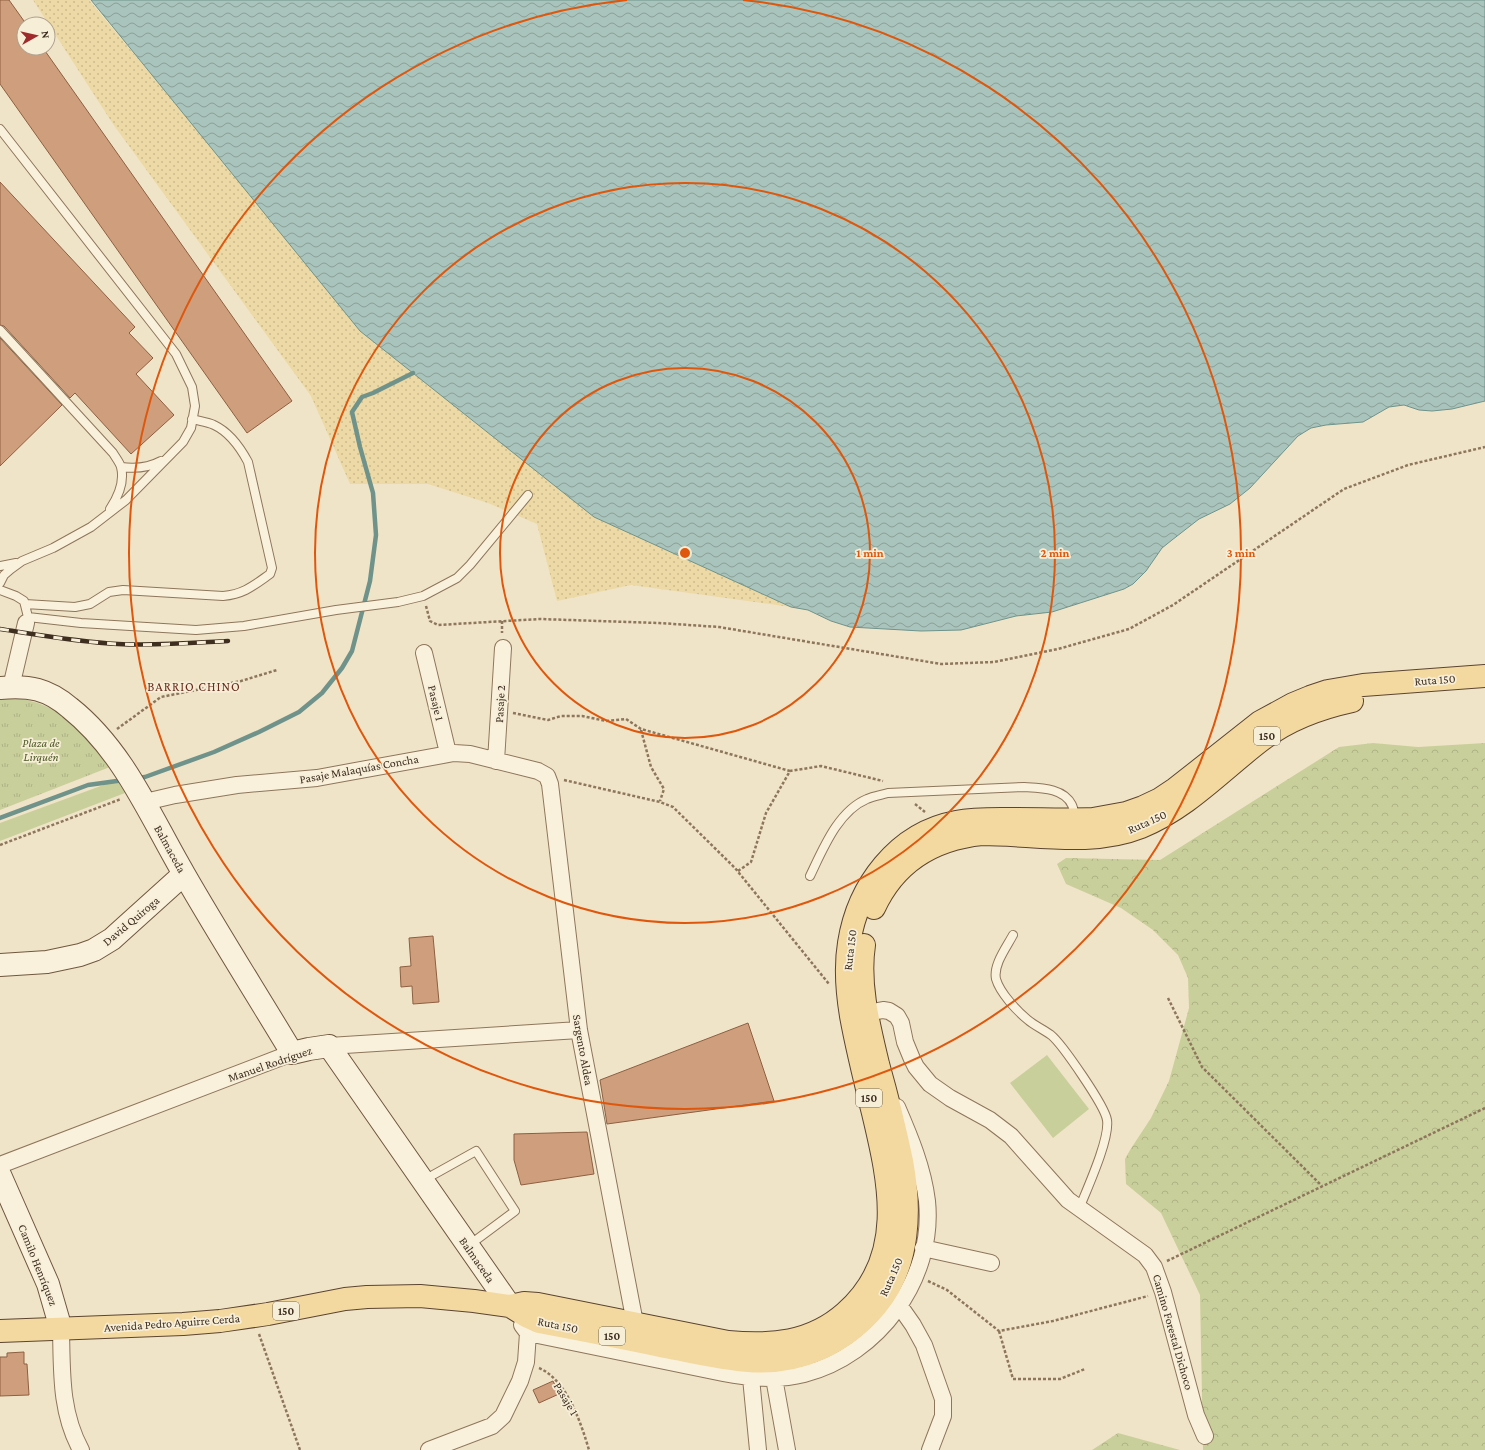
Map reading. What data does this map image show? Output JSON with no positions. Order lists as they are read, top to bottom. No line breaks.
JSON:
{"streets":{"main road":["Ruta 150","150","Avenida Pedro Aguirre Cerda"],"street":["Pasaje 1","Pasaje 2","Pasaje Malaquías Concha","Balmaceda","David Quiroga","Sargento Aldea","Manuel Rodríguez","Camilo Henríquez","Camino Forestal Dichoco"]},"crossings":[["Ruta 150","Balmaceda"],["Ruta 150","Sargento Aldea"],["Ruta 150","Avenida Pedro Aguirre Cerda"],["Ruta 150","Camino Forestal Dichoco"],["Pasaje 1","Pasaje Malaquías Concha"],["Pasaje 2","Pasaje Malaquías Concha"],["Pasaje Malaquías Concha","Balmaceda"],["Pasaje Malaquías Concha","Sargento Aldea"],["Balmaceda","David Quiroga"],["Balmaceda","Manuel Rodríguez"],["Balmaceda","Avenida Pedro Aguirre Cerda"],["Sargento Aldea","Manuel Rodríguez"],["Manuel Rodríguez","Camilo Henríquez"],["Camilo Henríquez","Avenida Pedro Aguirre Cerda"]],"districts":["BARRIO CHINO"],"parks":["Plaza de Lirquén"],"north":"right","rings":["1 min","2 min","3 min"]}
